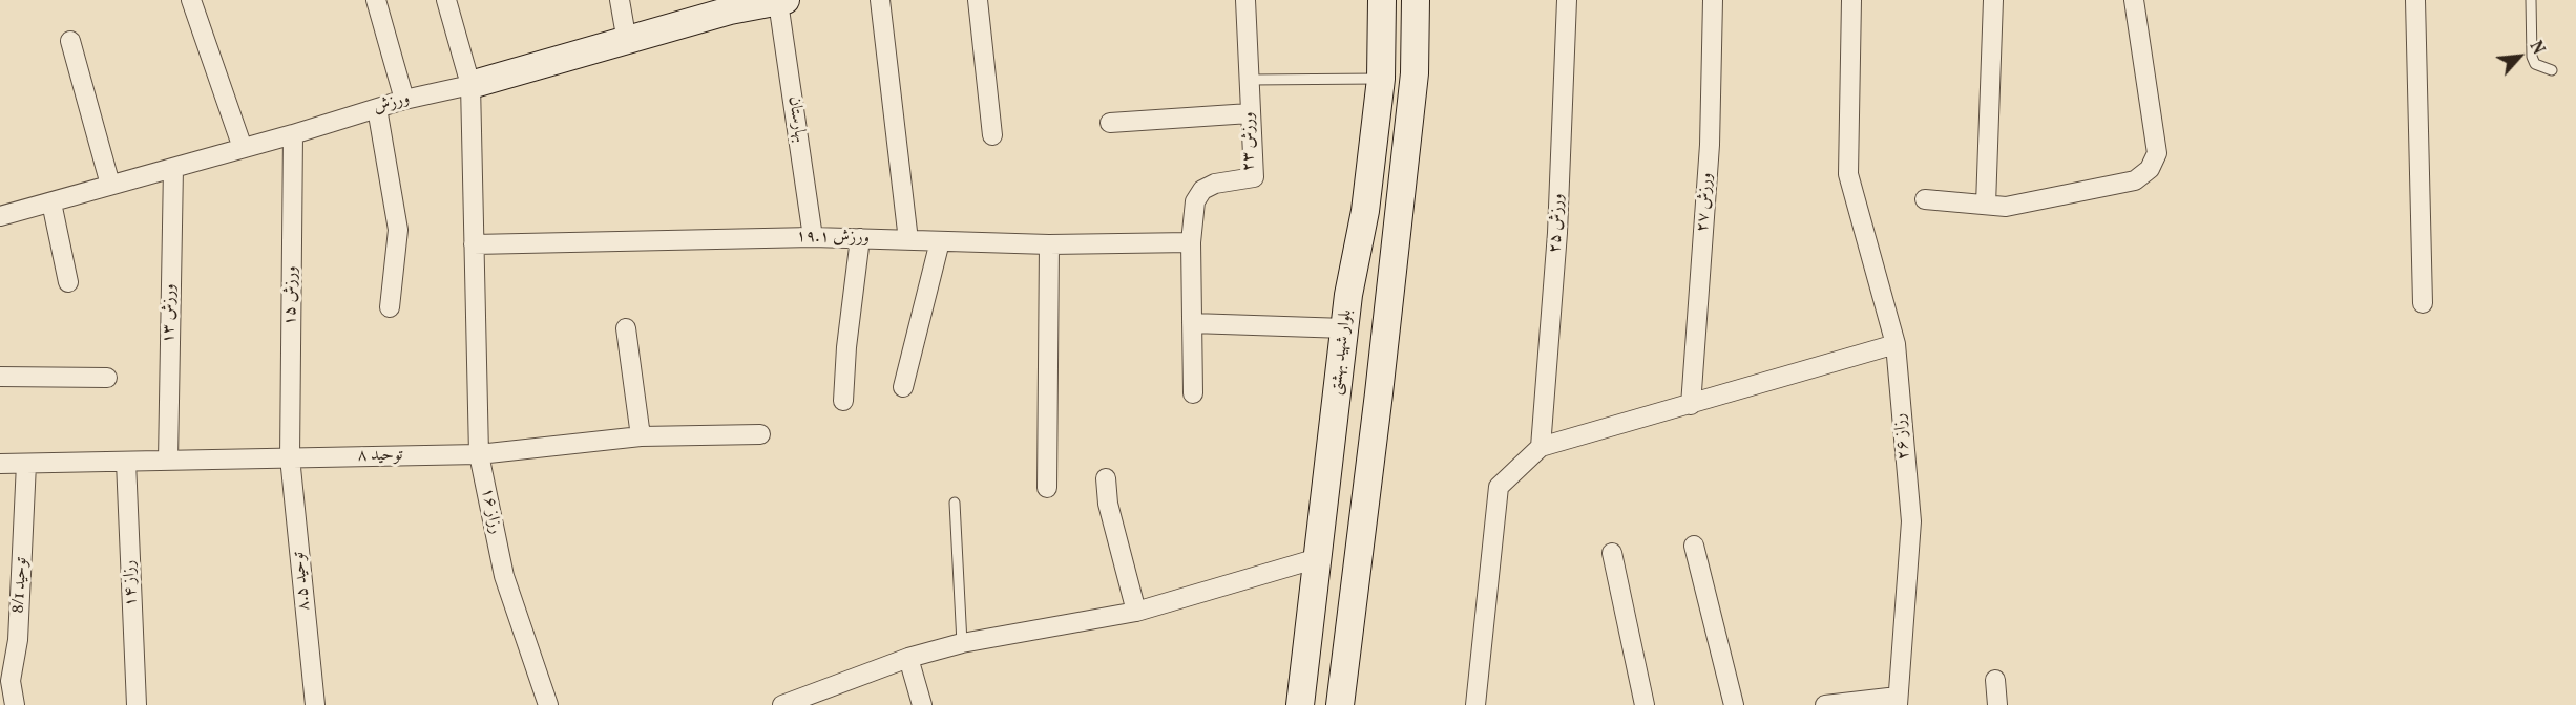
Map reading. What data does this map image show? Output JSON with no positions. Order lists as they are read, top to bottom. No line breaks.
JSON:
{"streets":{"main road":["ورزش","بلوار شهید بهشتی"],"street":["بهارستان","ورزش ۲۳","ورزش ۲۷","ورزش ۲۵","ورزش ۱۹.۱","ورزش ۱۵","ورزش ۱۳","رزاز ۲۶","توحید ۸","رزاز ۱۶","توحید ۸.۵","رزاز ۱۴","توحید 8/1"]},"crossings":[["ورزش","بهارستان"],["ورزش","ورزش ۱۵"],["ورزش","ورزش ۱۳"],["ورزش","رزاز ۱۶"],["بهارستان","ورزش ۱۹.۱"],["ورزش ۲۳","ورزش ۱۹.۱"],["ورزش ۱۹.۱","رزاز ۱۶"],["ورزش ۱۵","توحید ۸"],["ورزش ۱۵","توحید ۸.۵"],["ورزش ۱۳","توحید ۸"],["توحید ۸","رزاز ۱۶"],["توحید ۸","توحید ۸.۵"],["توحید ۸","رزاز ۱۴"],["توحید ۸","توحید 8/1"]],"north":"top right"}
